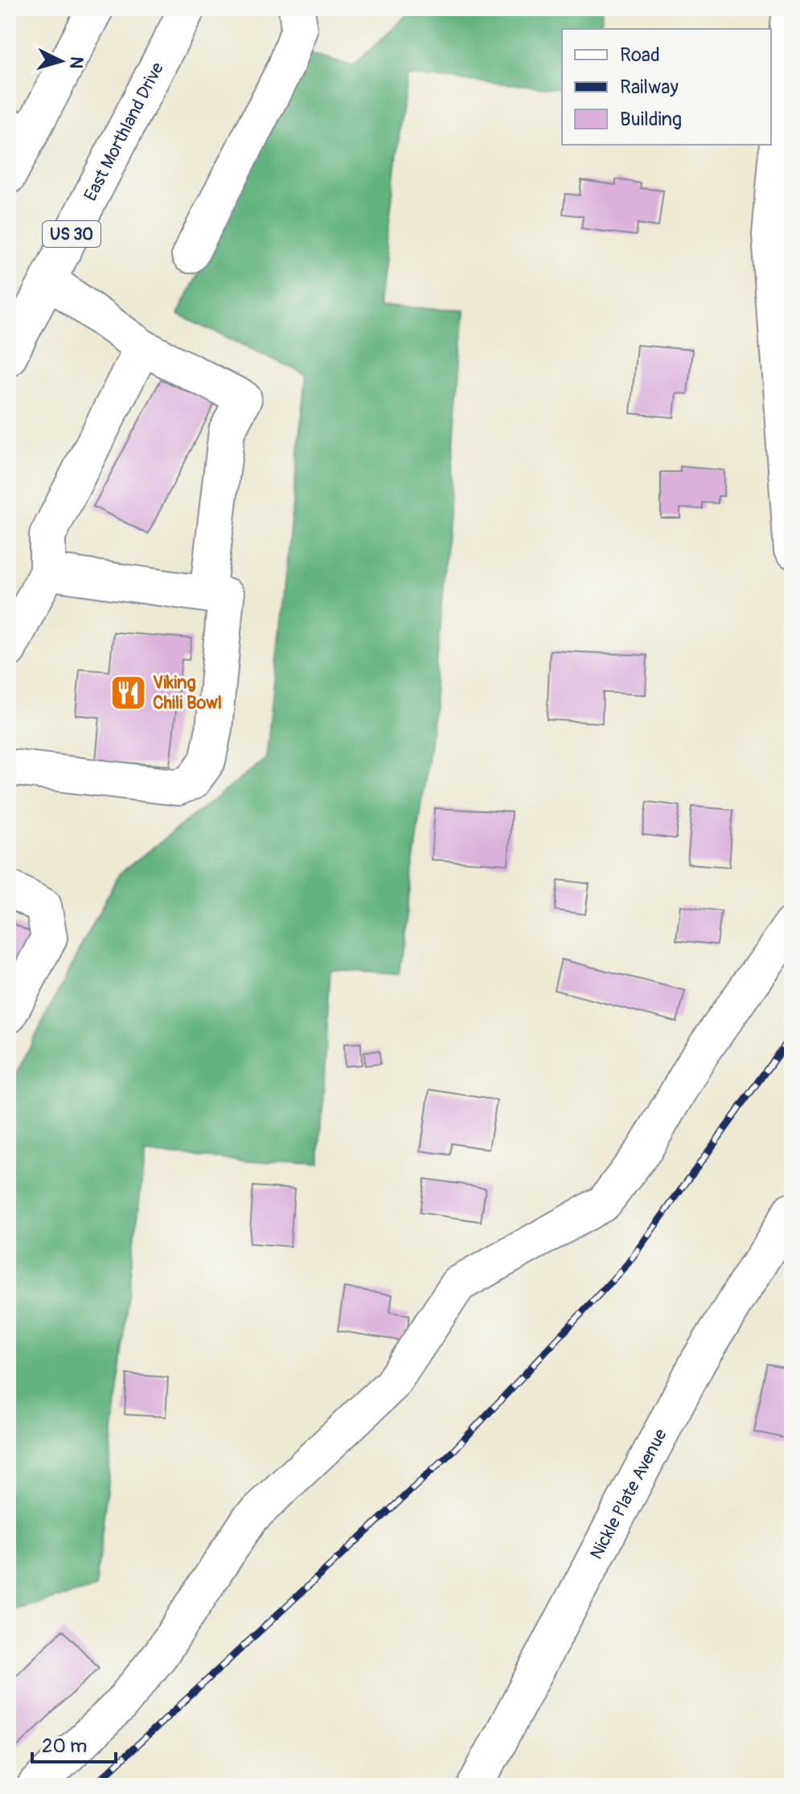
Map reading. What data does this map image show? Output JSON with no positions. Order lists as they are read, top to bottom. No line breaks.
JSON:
{"streets":{"main road":["East Morthland Drive","US 30","Nickle Plate Avenue"]},"places":{"restaurant":["Viking Chili Bowl"]},"legend":["Road","Railway","Building"],"scale_bar":"20 m","north":"right"}
